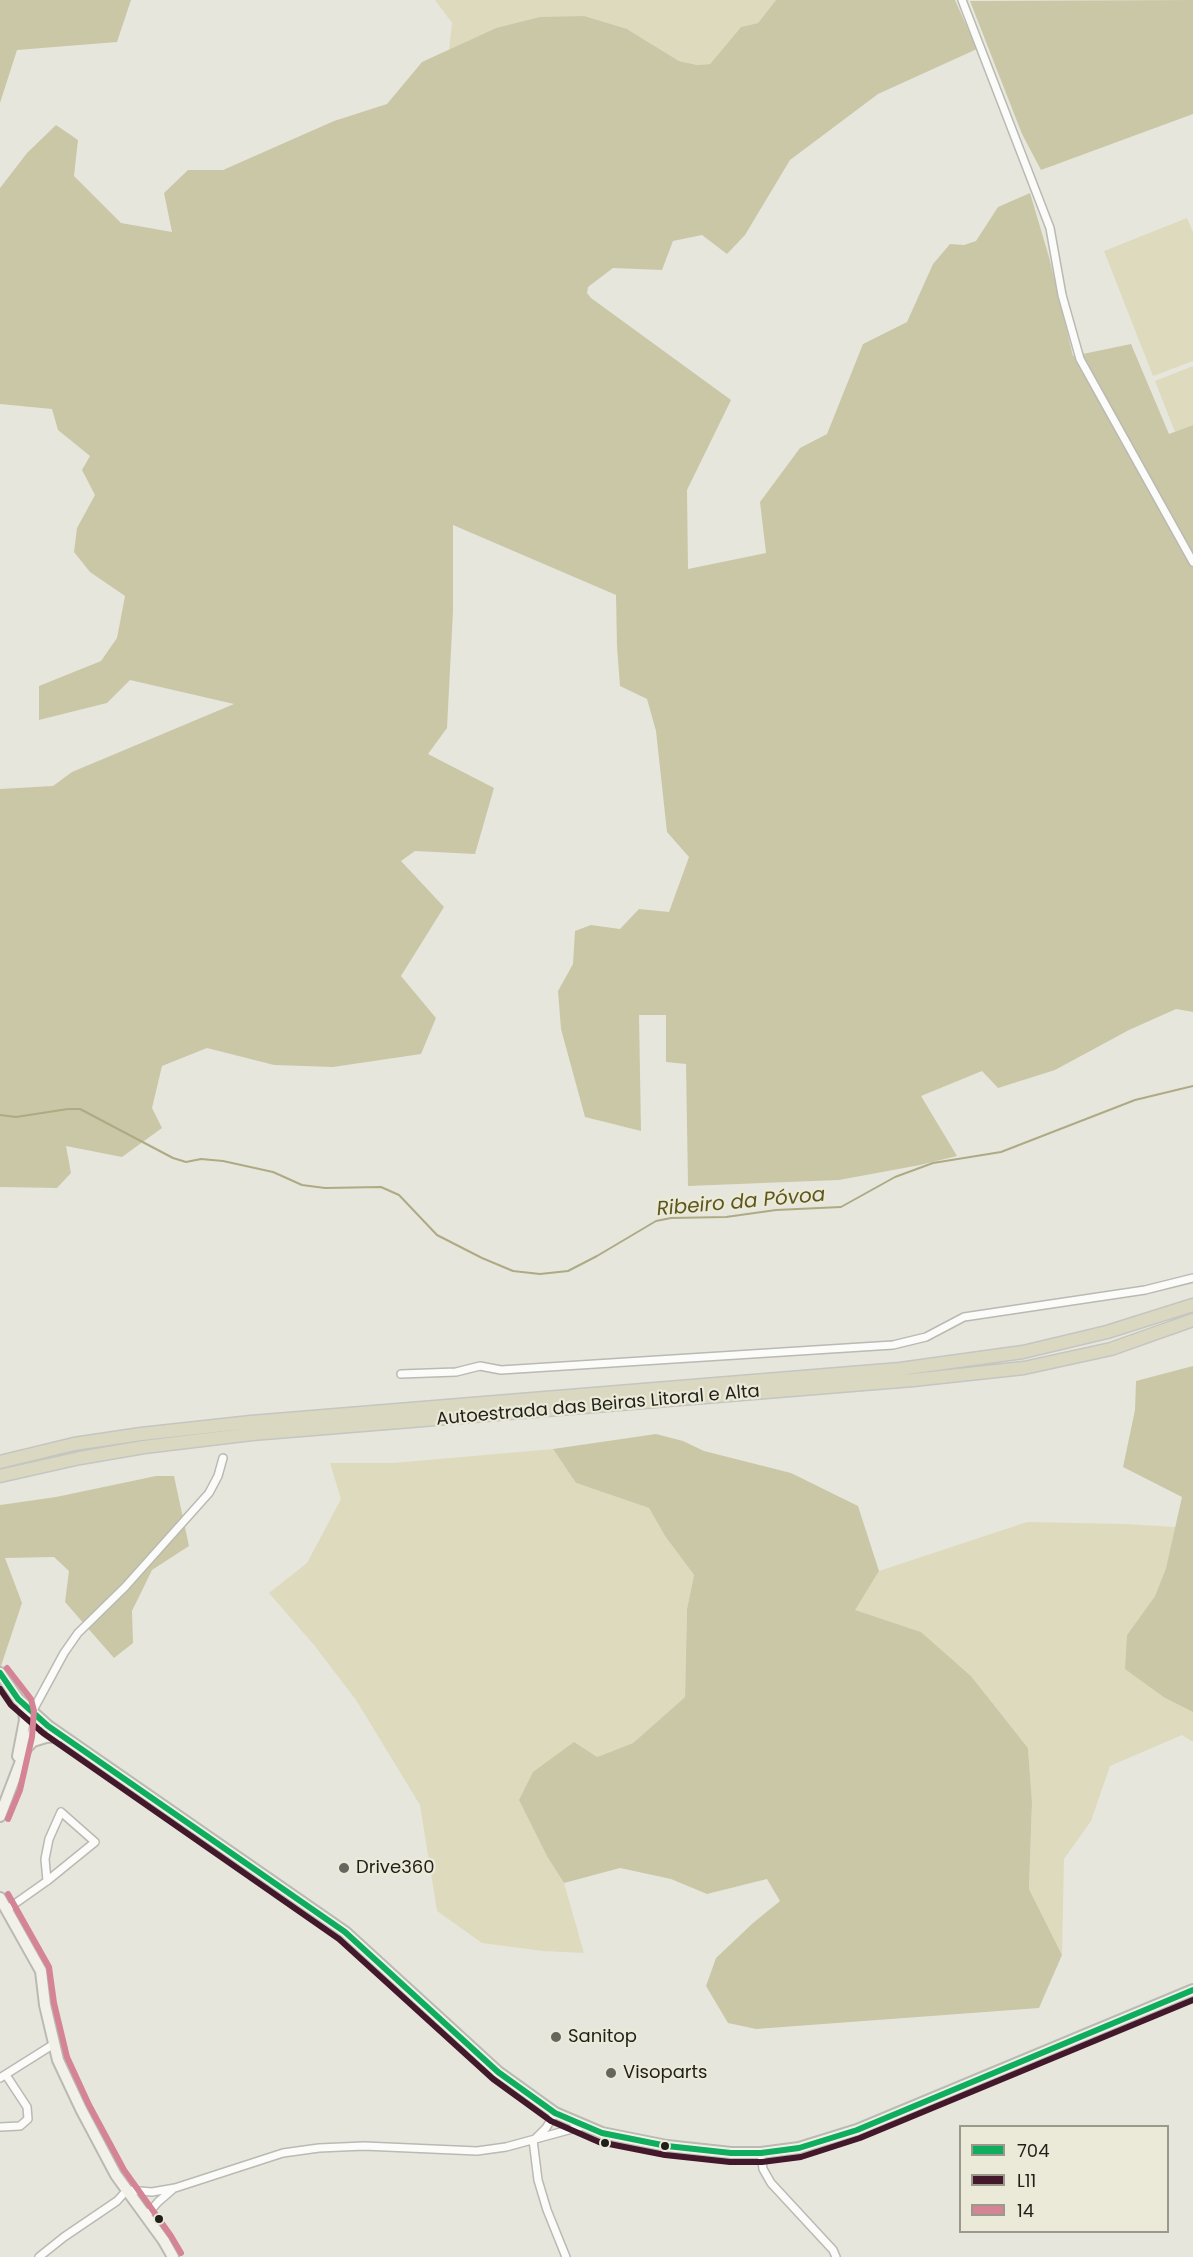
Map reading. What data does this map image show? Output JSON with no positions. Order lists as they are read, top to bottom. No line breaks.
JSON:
{"streets":{"highway":["Autoestrada das Beiras Litoral e Alta"]},"water":["Ribeiro da Póvoa"],"places":["Drive360","Sanitop","Visoparts"],"lines":["transit line 14","transit line 704","transit line L11"],"legend":["704","L11","14"]}
